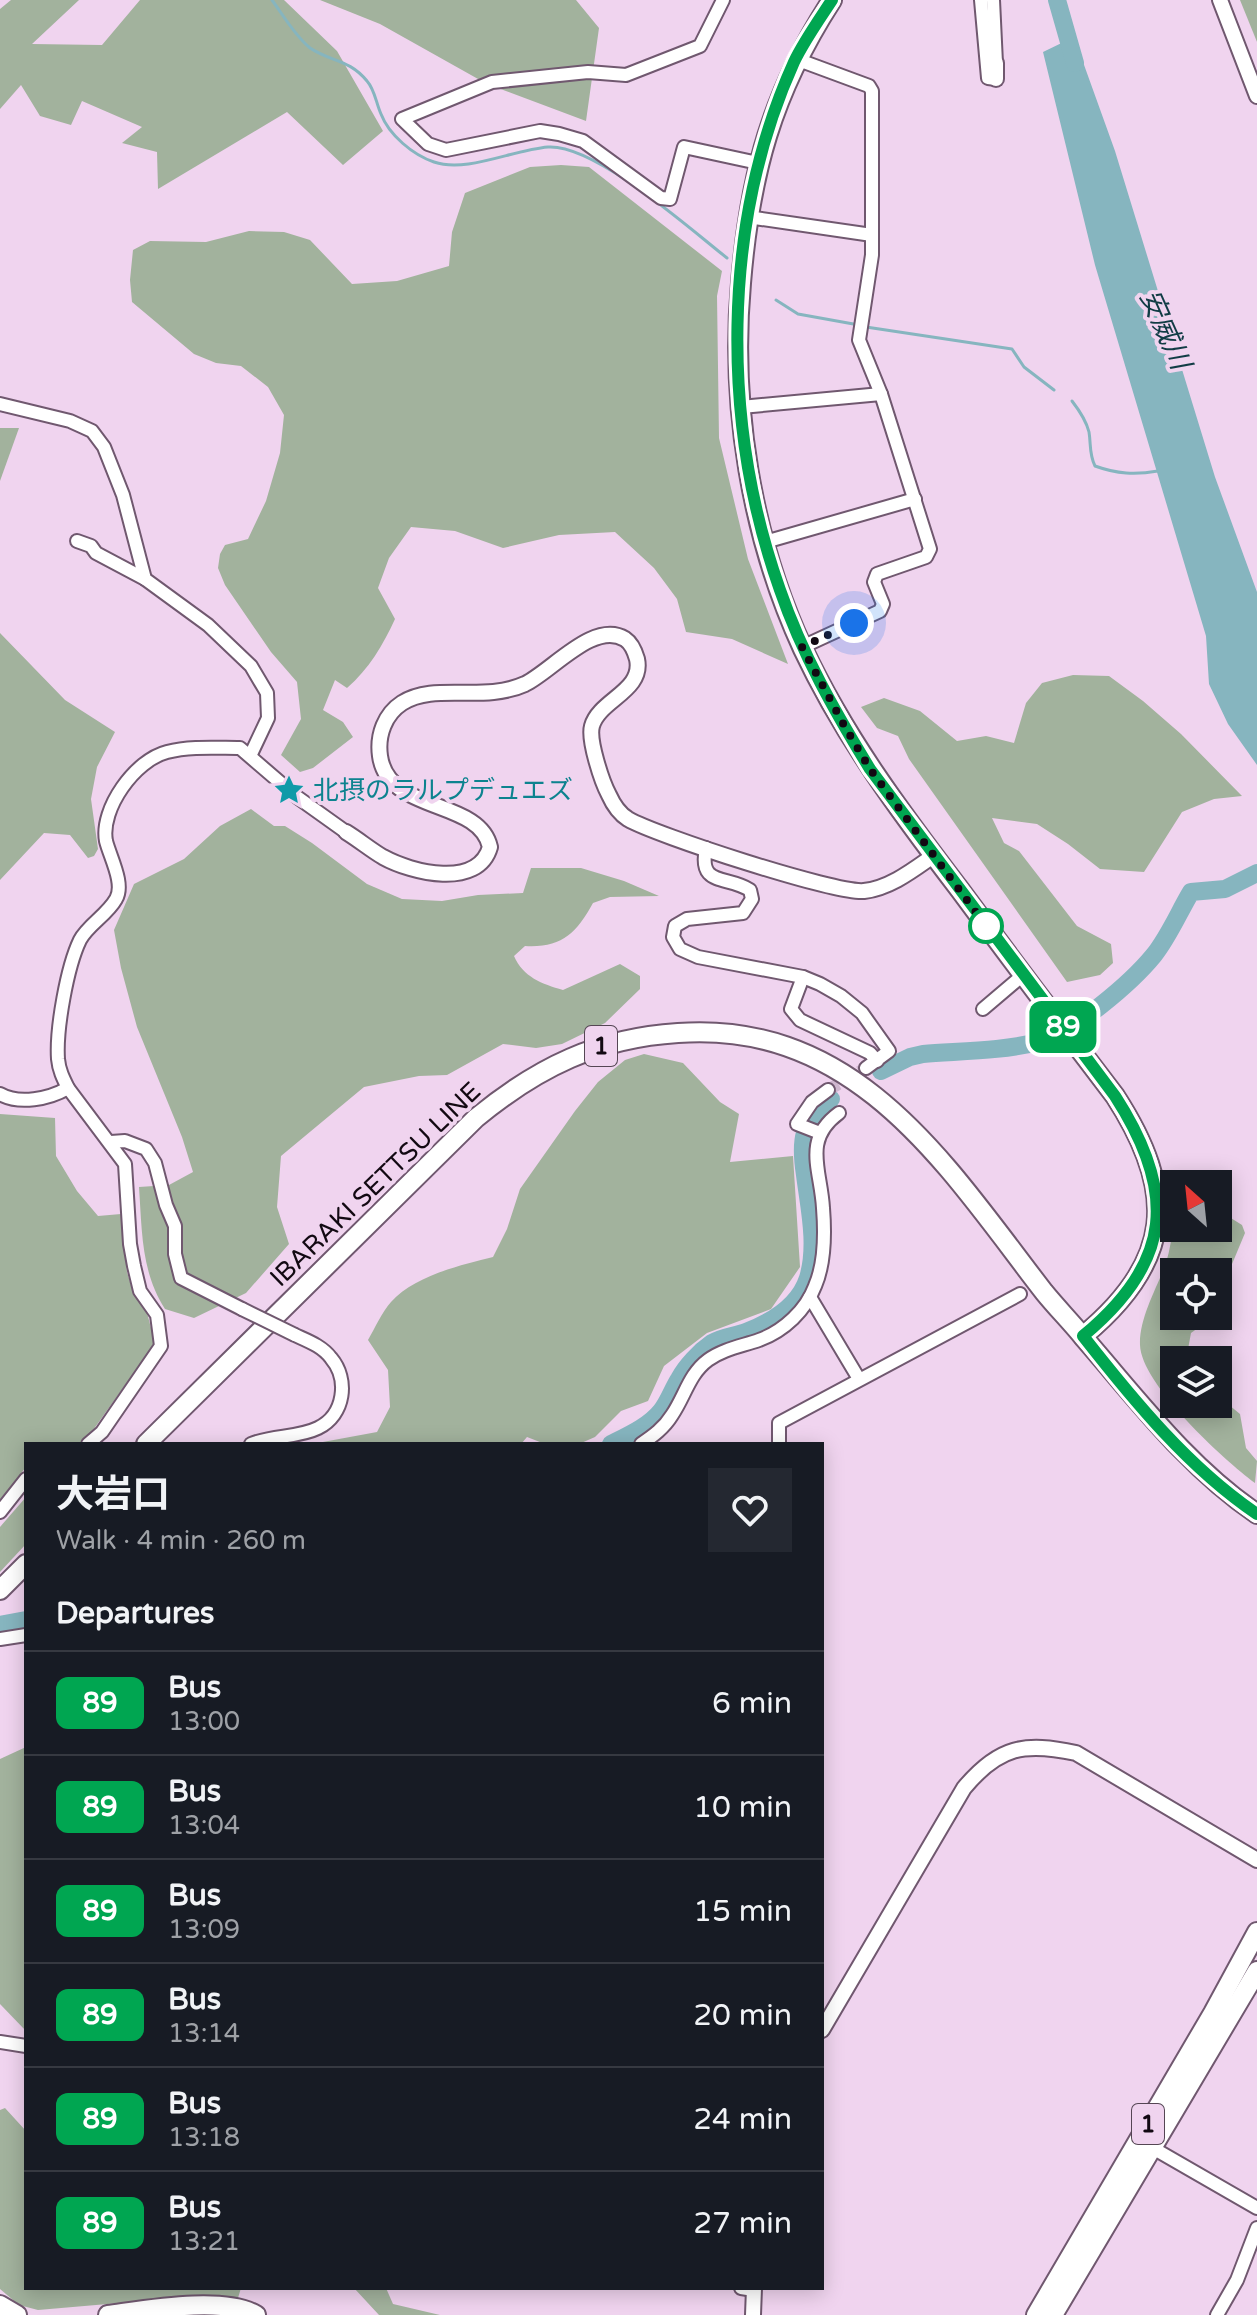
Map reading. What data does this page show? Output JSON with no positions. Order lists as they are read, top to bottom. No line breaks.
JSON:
{"streets":{"main road":["1","IBARAKI SETTSU LINE"]},"water":["安威川"],"places":{"place":["北摂のラルプデュエズ"]},"lines":["bus line 89"],"north":"top left","page":{"on_map":"89","heading":[["大岩口","Walk · 4 min · 260 m"],"Departures"],"list":[{"mark":"89","name":"Bus","note":"13:00","value":"6 min"},{"mark":"89","name":"Bus","note":"13:04","value":"10 min"},{"mark":"89","name":"Bus","note":"13:09","value":"15 min"},{"mark":"89","name":"Bus","note":"13:14","value":"20 min"},{"mark":"89","name":"Bus","note":"13:18","value":"24 min"},{"mark":"89","name":"Bus","note":"13:21","value":"27 min"}]}}
